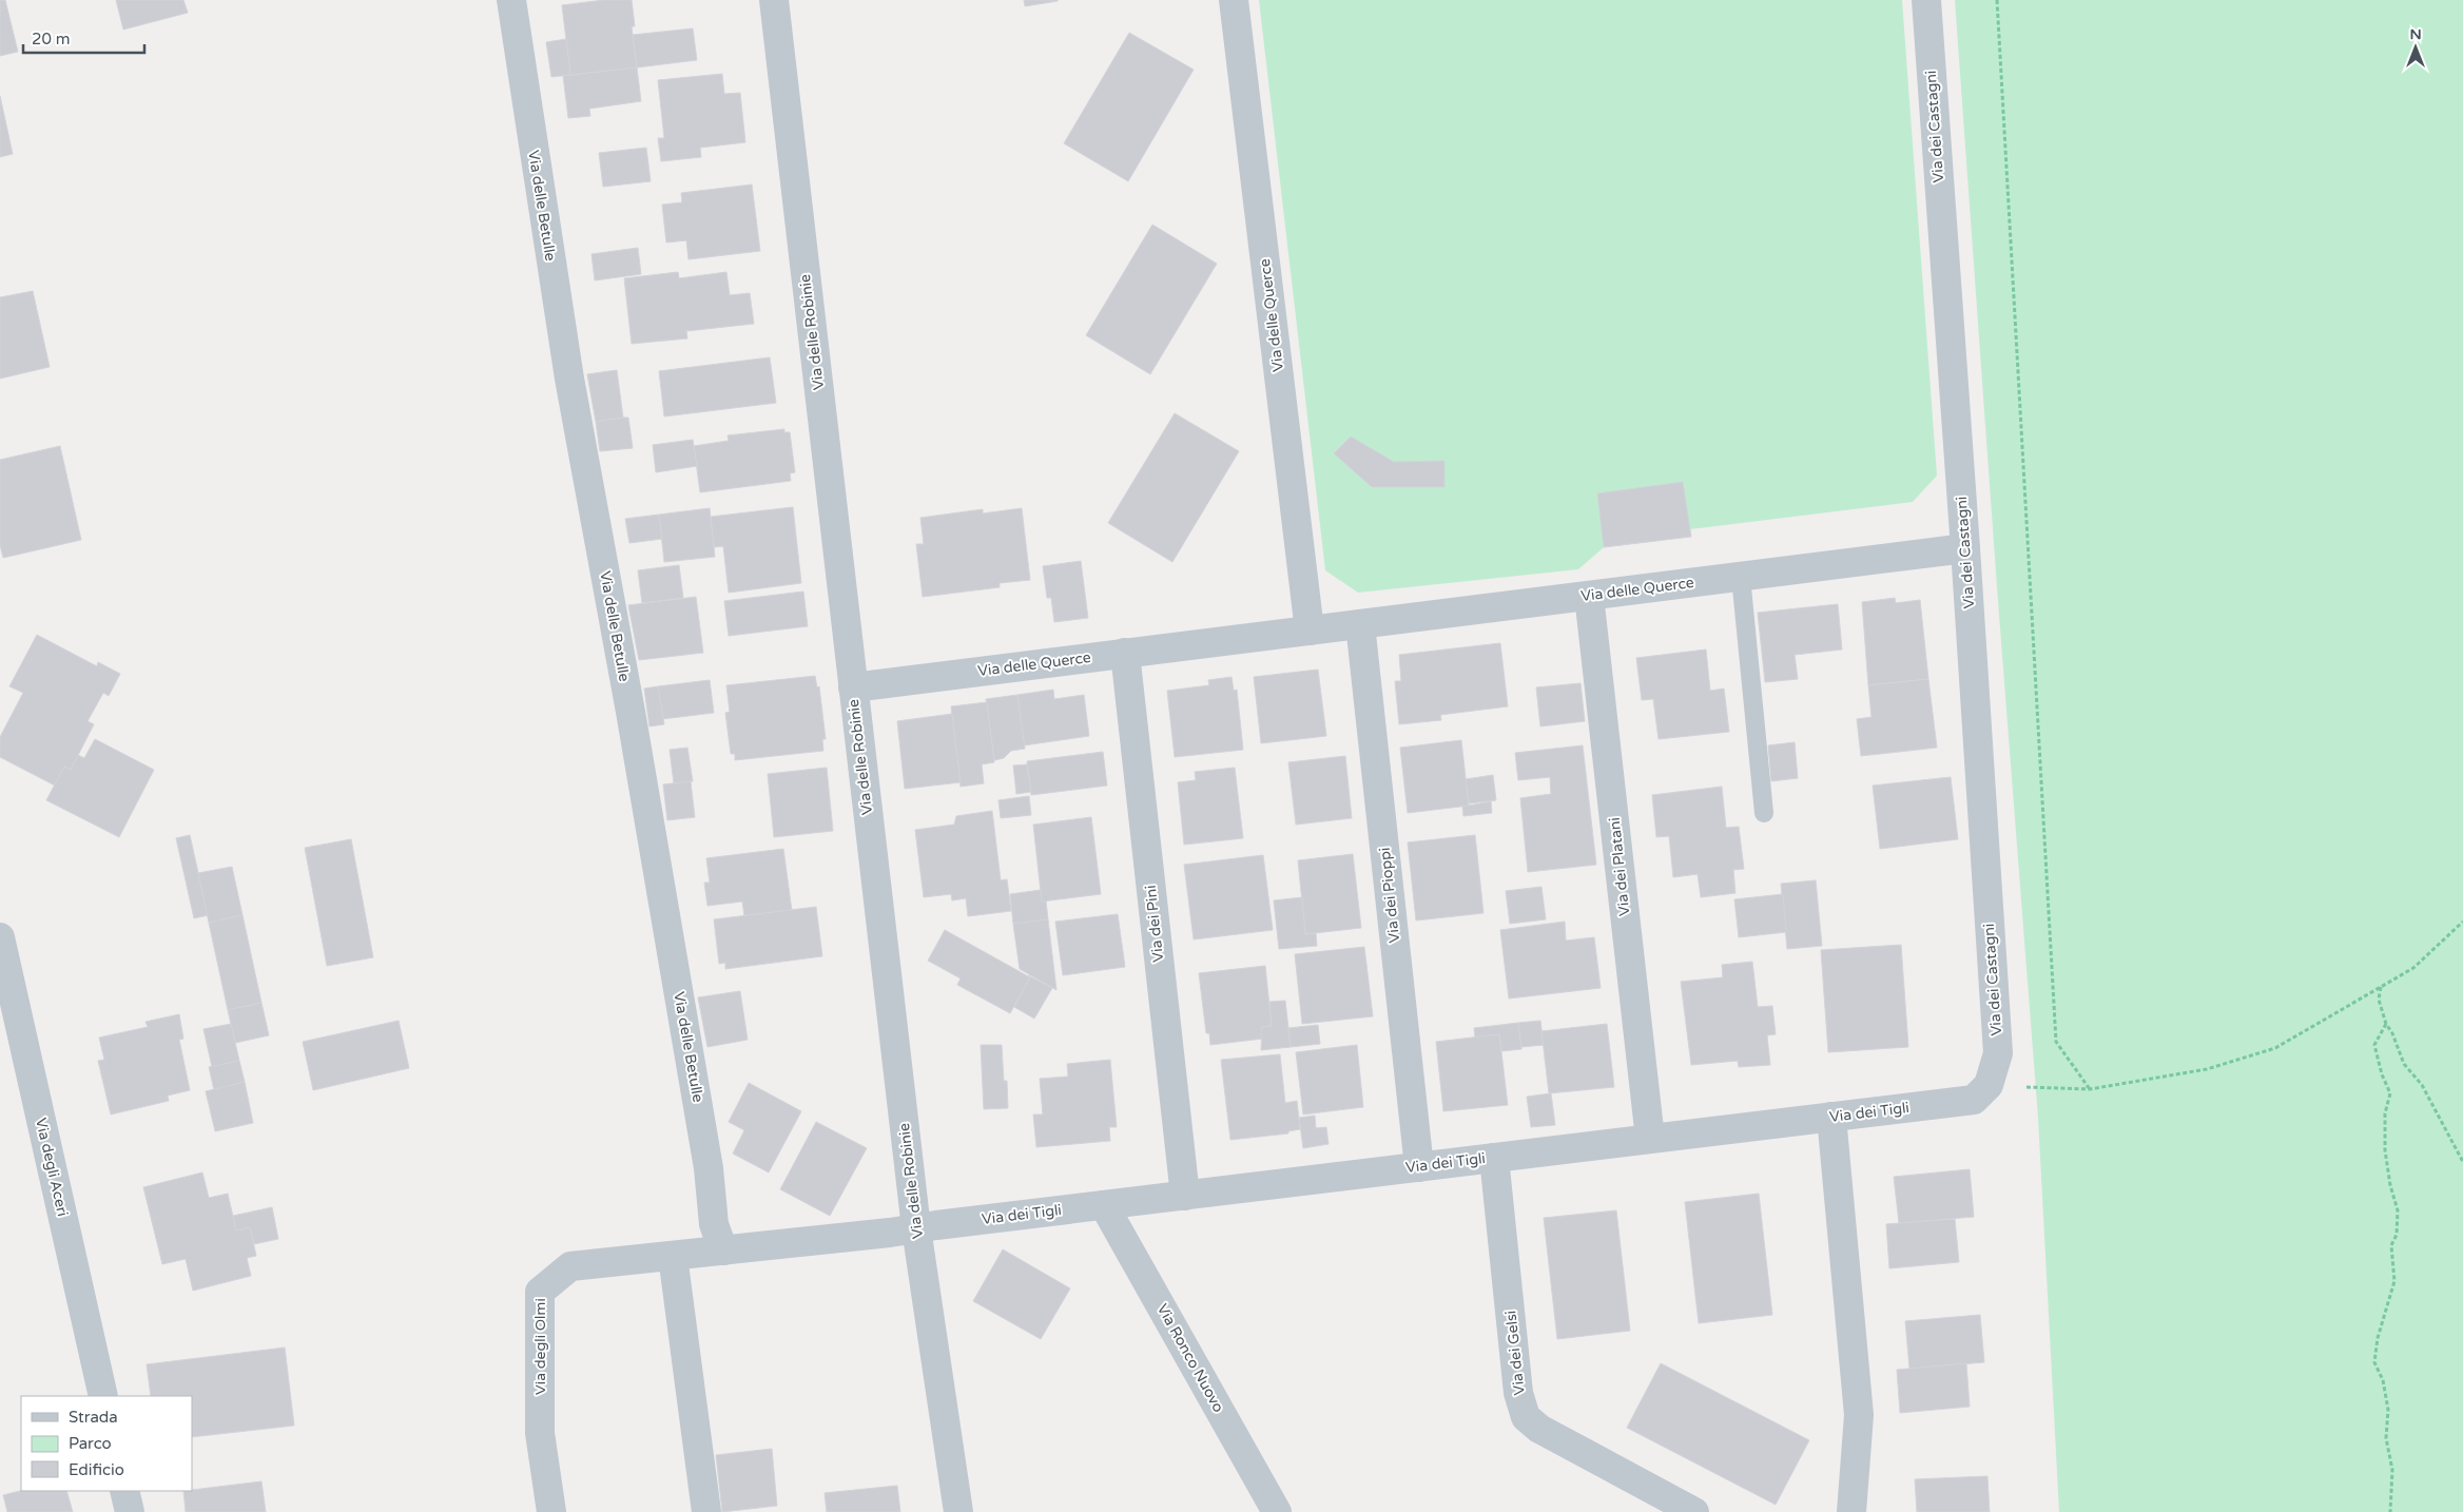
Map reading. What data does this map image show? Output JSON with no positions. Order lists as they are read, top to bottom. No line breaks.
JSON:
{"streets":{"street":["Via dei Castagni","Via delle Betulle","Via delle Querce","Via delle Robinie","Via dei Platani","Via dei Pioppi","Via dei Pini","Via dei Tigli","Via degli Aceri","Via degli Olmi","Via dei Gelsi","Via Ronco Nuovo"]},"crossings":[["Via dei Castagni","Via delle Querce"],["Via dei Castagni","Via dei Tigli"],["Via delle Betulle","Via degli Olmi"],["Via delle Querce","Via delle Robinie"],["Via delle Querce","Via dei Platani"],["Via delle Querce","Via dei Pioppi"],["Via delle Querce","Via dei Pini"],["Via delle Robinie","Via dei Tigli"],["Via delle Robinie","Via degli Olmi"],["Via dei Platani","Via dei Tigli"],["Via dei Pioppi","Via dei Tigli"],["Via dei Pini","Via dei Tigli"],["Via dei Tigli","Via degli Olmi"],["Via dei Tigli","Via dei Gelsi"],["Via dei Tigli","Via Ronco Nuovo"]],"legend":["Strada","Parco","Edificio"],"scale_bar":"20 m","north":"top"}
